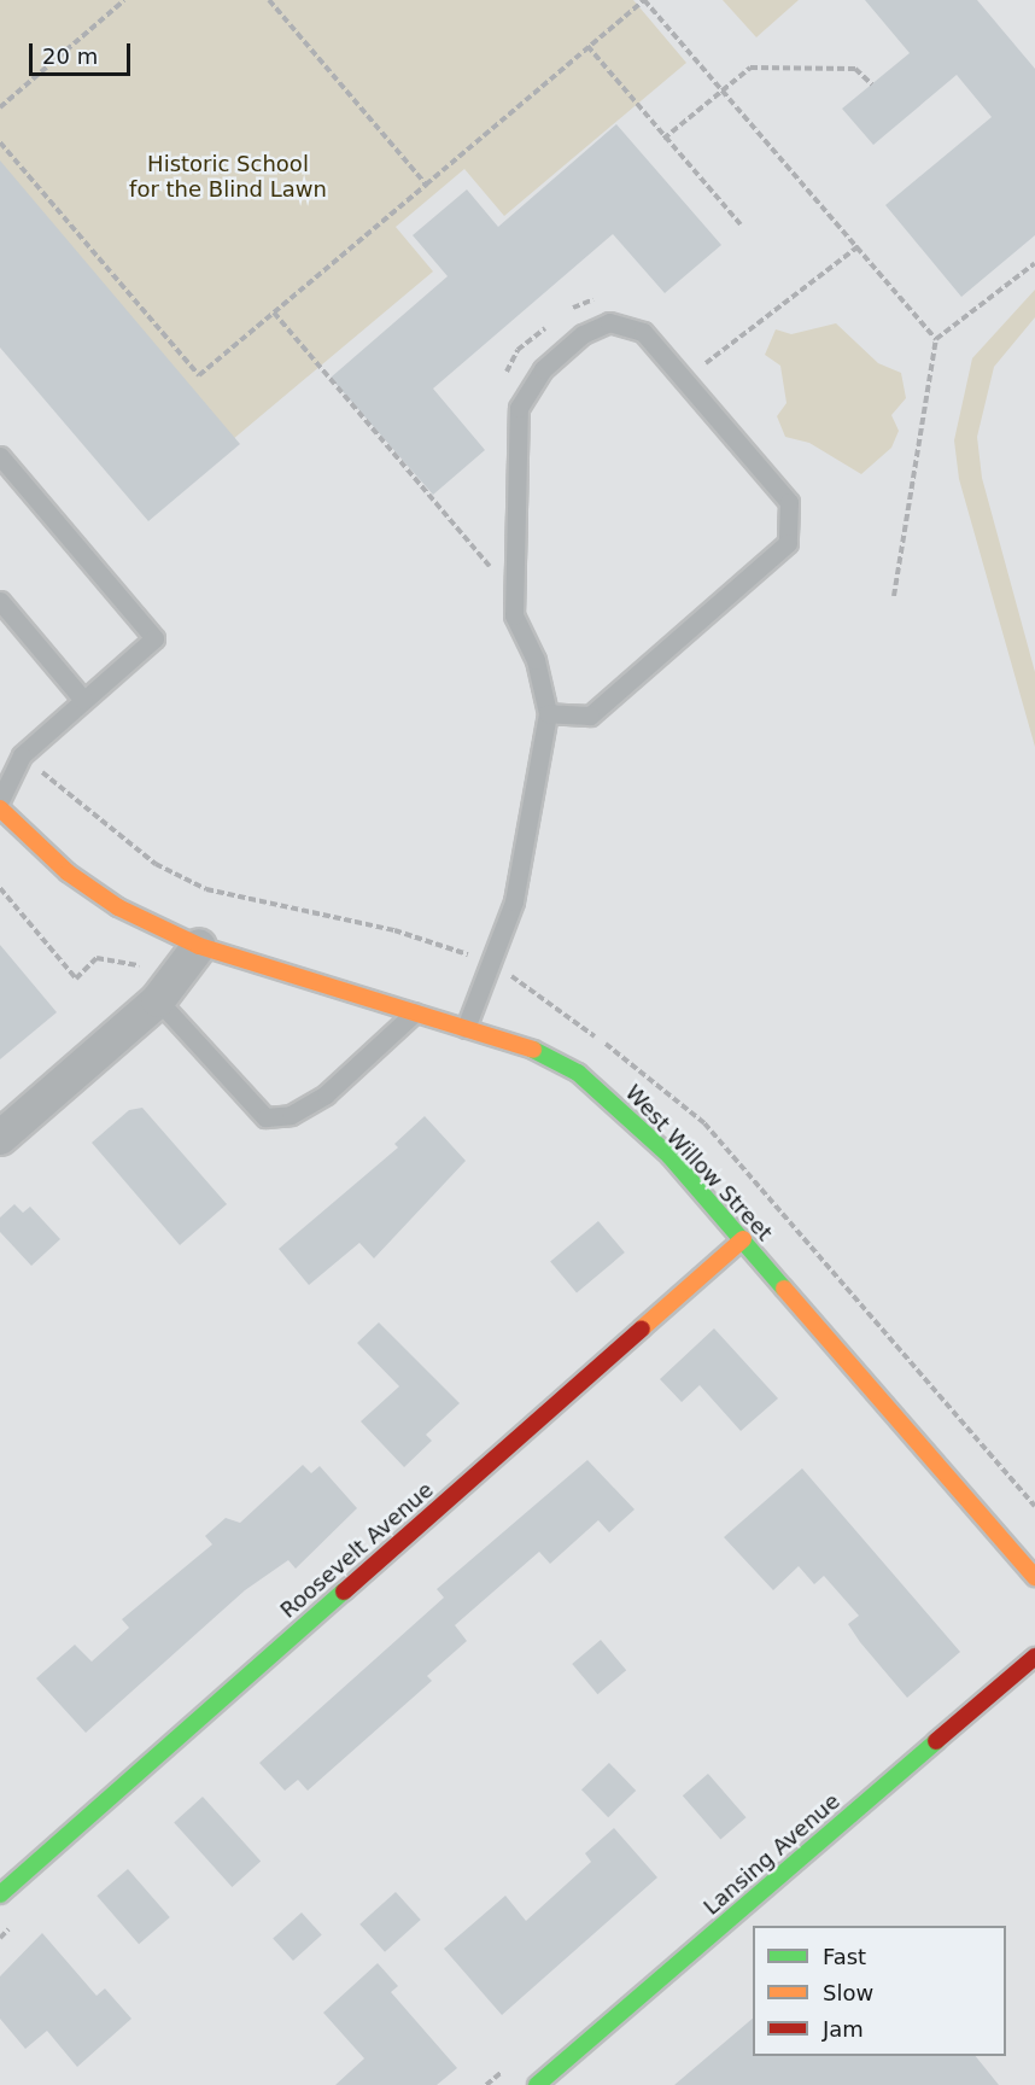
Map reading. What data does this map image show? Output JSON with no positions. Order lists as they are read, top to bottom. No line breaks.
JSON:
{"streets":{"street":["West Willow Street","Roosevelt Avenue","Lansing Avenue"]},"crossings":[["West Willow Street","Roosevelt Avenue"]],"parks":["Historic School for the Blind Lawn"],"legend":["Fast","Slow","Jam"],"scale_bar":"20 m"}
